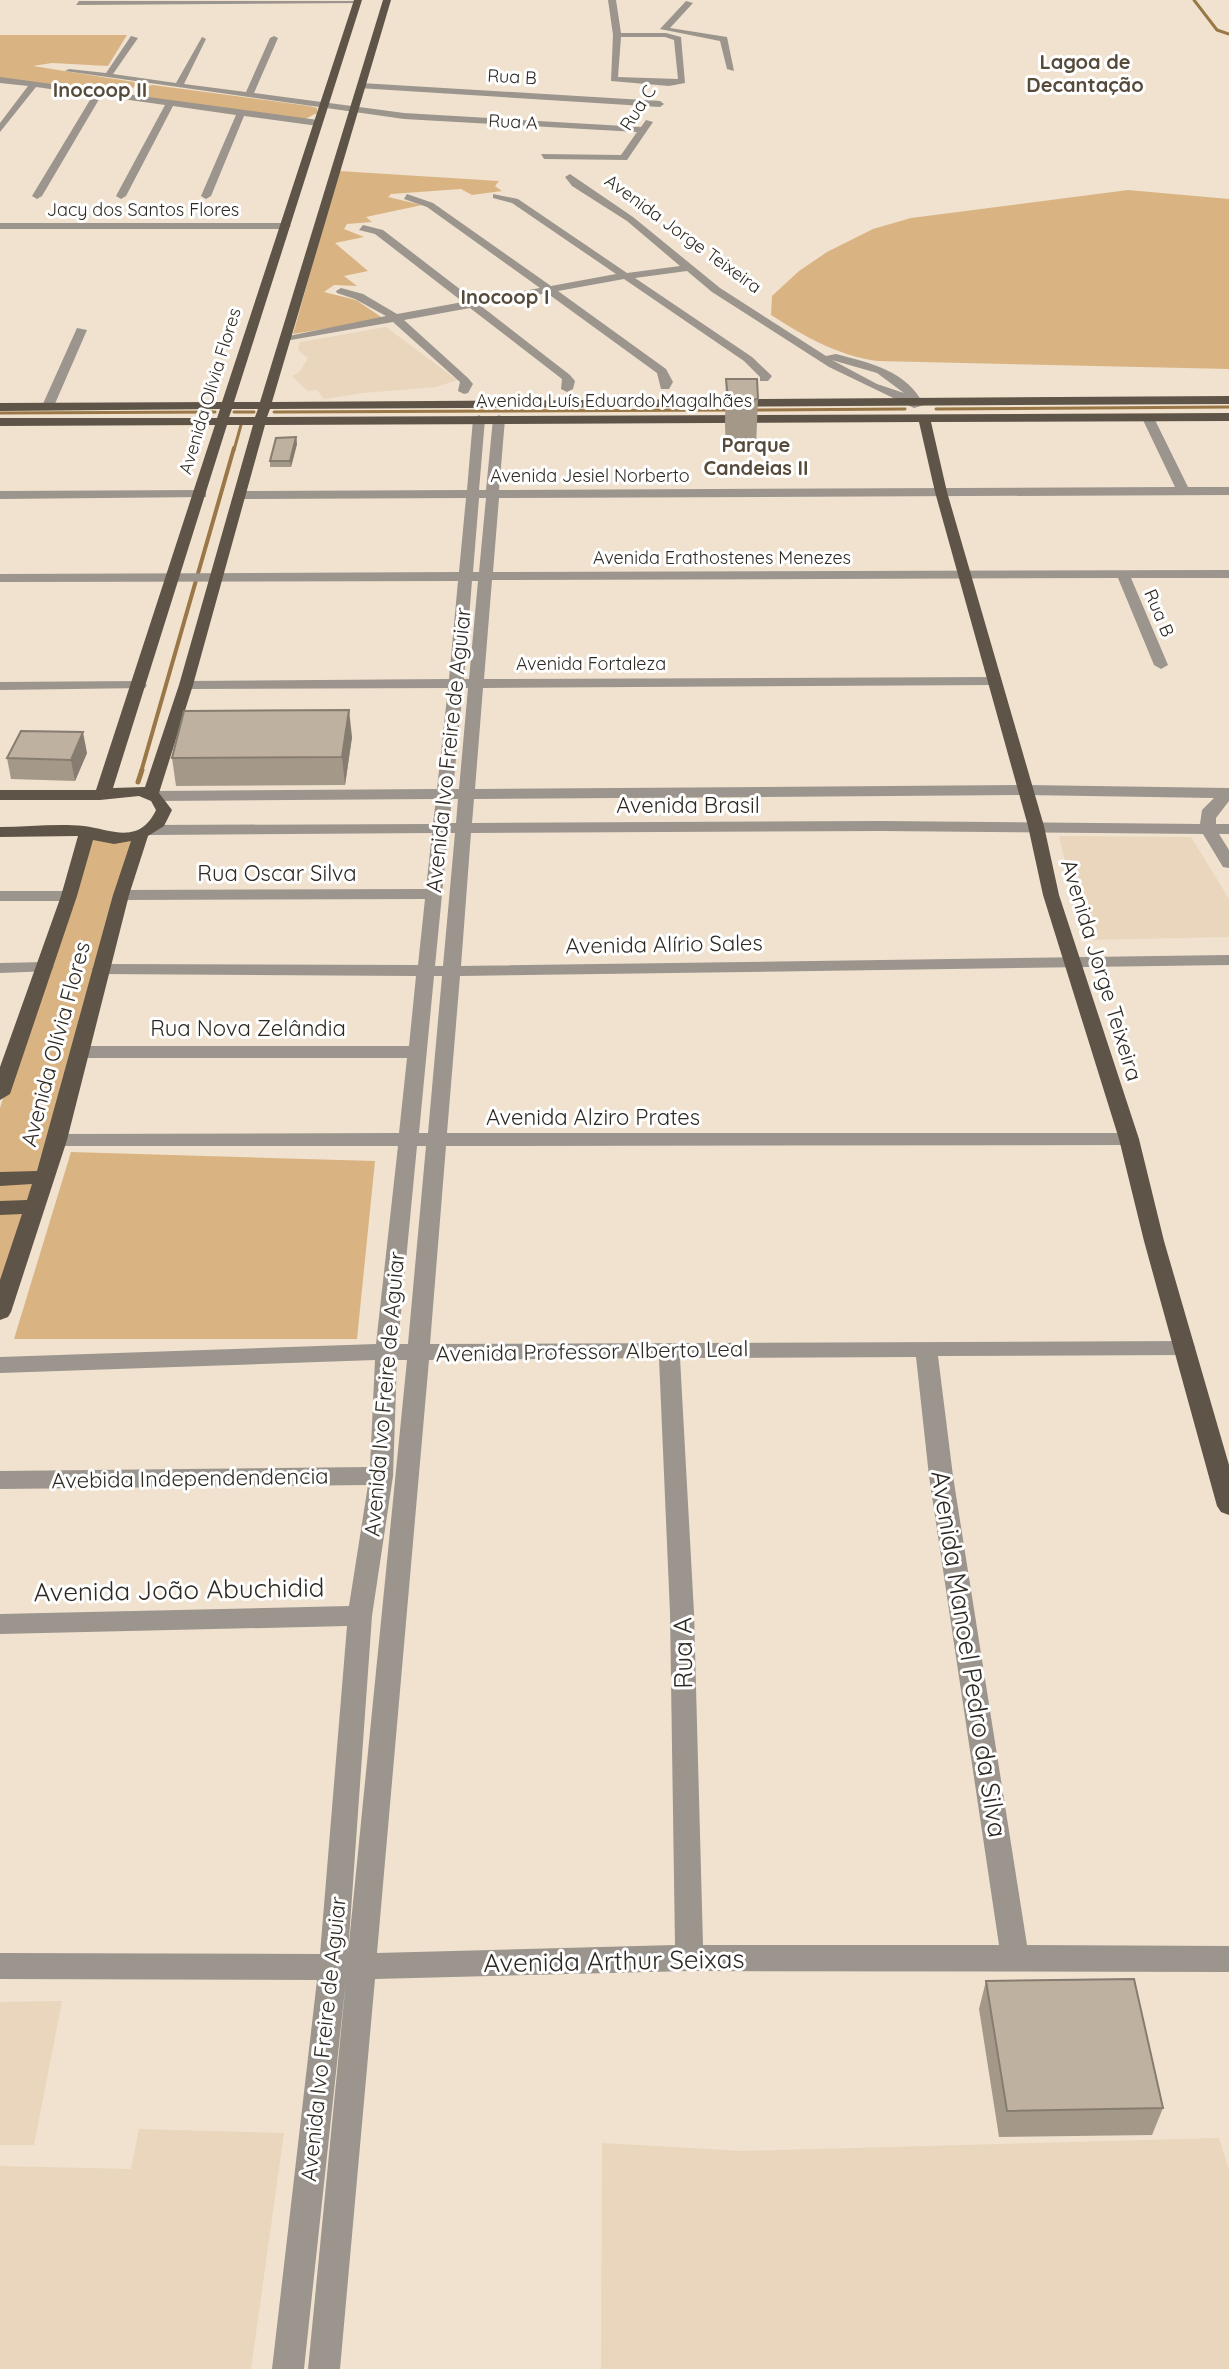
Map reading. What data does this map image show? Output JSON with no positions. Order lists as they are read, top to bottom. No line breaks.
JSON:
{"streets":{"main road":["Avenida Jorge Teixeira","Avenida Olívia Flores","Avenida Luís Eduardo Magalhães","Avenida Brasil"],"street":["Rua B","Rua C","Rua A","Jacy dos Santos Flores","Avenida Jesiel Norberto","Avenida Erathostenes Menezes","Avenida Fortaleza","Avenida Ivo Freire de Aguiar","Rua Oscar Silva","Avenida Alírio Sales","Rua Nova Zelândia","Avenida Alziro Prates","Avenida Professor Alberto Leal","Avebida Independendencia","Avenida João Abuchidid","Avenida Manoel Pedro da Silva","Avenida Arthur Seixas"]},"crossings":[["Rua B","Rua C"],["Rua B","Avenida Olívia Flores"],["Rua B","Avenida Erathostenes Menezes"],["Rua C","Rua A"],["Rua A","Avenida Olívia Flores"],["Rua A","Avenida Professor Alberto Leal"],["Rua A","Avenida Arthur Seixas"],["Jacy dos Santos Flores","Avenida Olívia Flores"],["Avenida Jorge Teixeira","Avenida Luís Eduardo Magalhães"],["Avenida Jorge Teixeira","Avenida Jesiel Norberto"],["Avenida Jorge Teixeira","Avenida Erathostenes Menezes"],["Avenida Jorge Teixeira","Avenida Fortaleza"],["Avenida Jorge Teixeira","Avenida Brasil"],["Avenida Jorge Teixeira","Avenida Alírio Sales"],["Avenida Jorge Teixeira","Avenida Alziro Prates"],["Avenida Jorge Teixeira","Avenida Professor Alberto Leal"],["Avenida Olívia Flores","Avenida Luís Eduardo Magalhães"],["Avenida Olívia Flores","Avenida Jesiel Norberto"],["Avenida Olívia Flores","Avenida Erathostenes Menezes"],["Avenida Olívia Flores","Avenida Fortaleza"],["Avenida Olívia Flores","Avenida Brasil"],["Avenida Olívia Flores","Rua Oscar Silva"],["Avenida Olívia Flores","Avenida Alírio Sales"],["Avenida Olívia Flores","Rua Nova Zelândia"],["Avenida Olívia Flores","Avenida Alziro Prates"],["Avenida Luís Eduardo Magalhães","Avenida Ivo Freire de Aguiar"],["Avenida Jesiel Norberto","Avenida Ivo Freire de Aguiar"],["Avenida Erathostenes Menezes","Avenida Ivo Freire de Aguiar"],["Avenida Fortaleza","Avenida Ivo Freire de Aguiar"],["Avenida Ivo Freire de Aguiar","Avenida Brasil"],["Avenida Ivo Freire de Aguiar","Rua Oscar Silva"],["Avenida Ivo Freire de Aguiar","Avenida Alírio Sales"],["Avenida Ivo Freire de Aguiar","Rua Nova Zelândia"],["Avenida Ivo Freire de Aguiar","Avenida Alziro Prates"],["Avenida Ivo Freire de Aguiar","Avenida Professor Alberto Leal"],["Avenida Ivo Freire de Aguiar","Avebida Independendencia"],["Avenida Ivo Freire de Aguiar","Avenida João Abuchidid"],["Avenida Ivo Freire de Aguiar","Avenida Arthur Seixas"],["Avenida Professor Alberto Leal","Avenida Manoel Pedro da Silva"],["Avenida Manoel Pedro da Silva","Avenida Arthur Seixas"]],"districts":["Lagoa de Decantação","Inocoop II","Inocoop I","Parque Candeias II"]}
